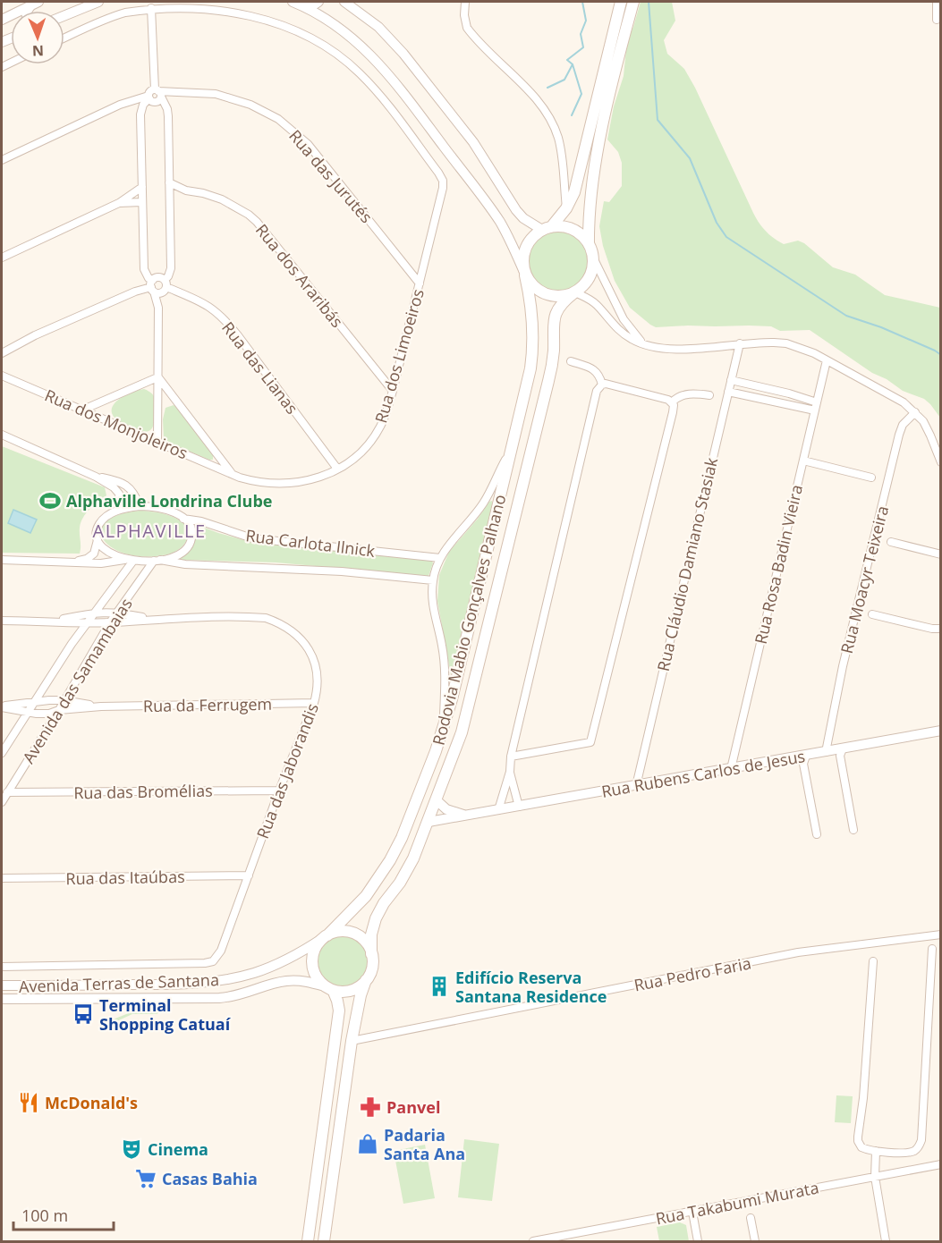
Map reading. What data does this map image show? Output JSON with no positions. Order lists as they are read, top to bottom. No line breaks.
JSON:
{"streets":{"main road":["Rodovia Mabio Gonçalves Palhano"],"street":["Rua das Jurutés","Rua dos Araribás","Rua dos Limoeiros","Rua das Lianas","Rua dos Monjoleiros","Rua Carlota Ilnick","Rua Cláudio Damiano Stasiak","Rua Rosa Badin Vieira","Rua Moacyr Teixeira","Avenida das Samambaias","Rua da Ferrugem","Rua das Jaborandis","Rua Rubens Carlos de Jesus","Rua das Bromélias","Rua das Itaúbas","Rua Pedro Faria","Avenida Terras de Santana","Rua Takabumi Murata"]},"crossings":[["Rua das Jurutés","Rua dos Limoeiros"],["Rua dos Araribás","Rua dos Limoeiros"],["Rua dos Limoeiros","Rua das Lianas"],["Rua dos Limoeiros","Rua dos Monjoleiros"],["Rua Carlota Ilnick","Avenida das Samambaias"],["Rua Cláudio Damiano Stasiak","Rua Rubens Carlos de Jesus"],["Rua Rosa Badin Vieira","Rua Rubens Carlos de Jesus"],["Rua Moacyr Teixeira","Rua Rubens Carlos de Jesus"],["Rodovia Mabio Gonçalves Palhano","Avenida Terras de Santana"],["Avenida das Samambaias","Rua da Ferrugem"],["Avenida das Samambaias","Rua das Bromélias"],["Rua da Ferrugem","Rua das Jaborandis"],["Rua das Jaborandis","Rua das Bromélias"],["Rua das Jaborandis","Rua das Itaúbas"]],"districts":["ALPHAVILLE"],"places":{"sports":["Alphaville Londrina Clube"],"building":["Edifício Reserva Santana Residence"],"bus stop":["Terminal Shopping Catuaí"],"restaurant":["McDonald's"],"pharmacy":["Panvel"],"shop":["Padaria Santa Ana"],"theatre":["Cinema"],"supermarket":["Casas Bahia"]},"scale_bar":"100 m","north":"bottom"}
